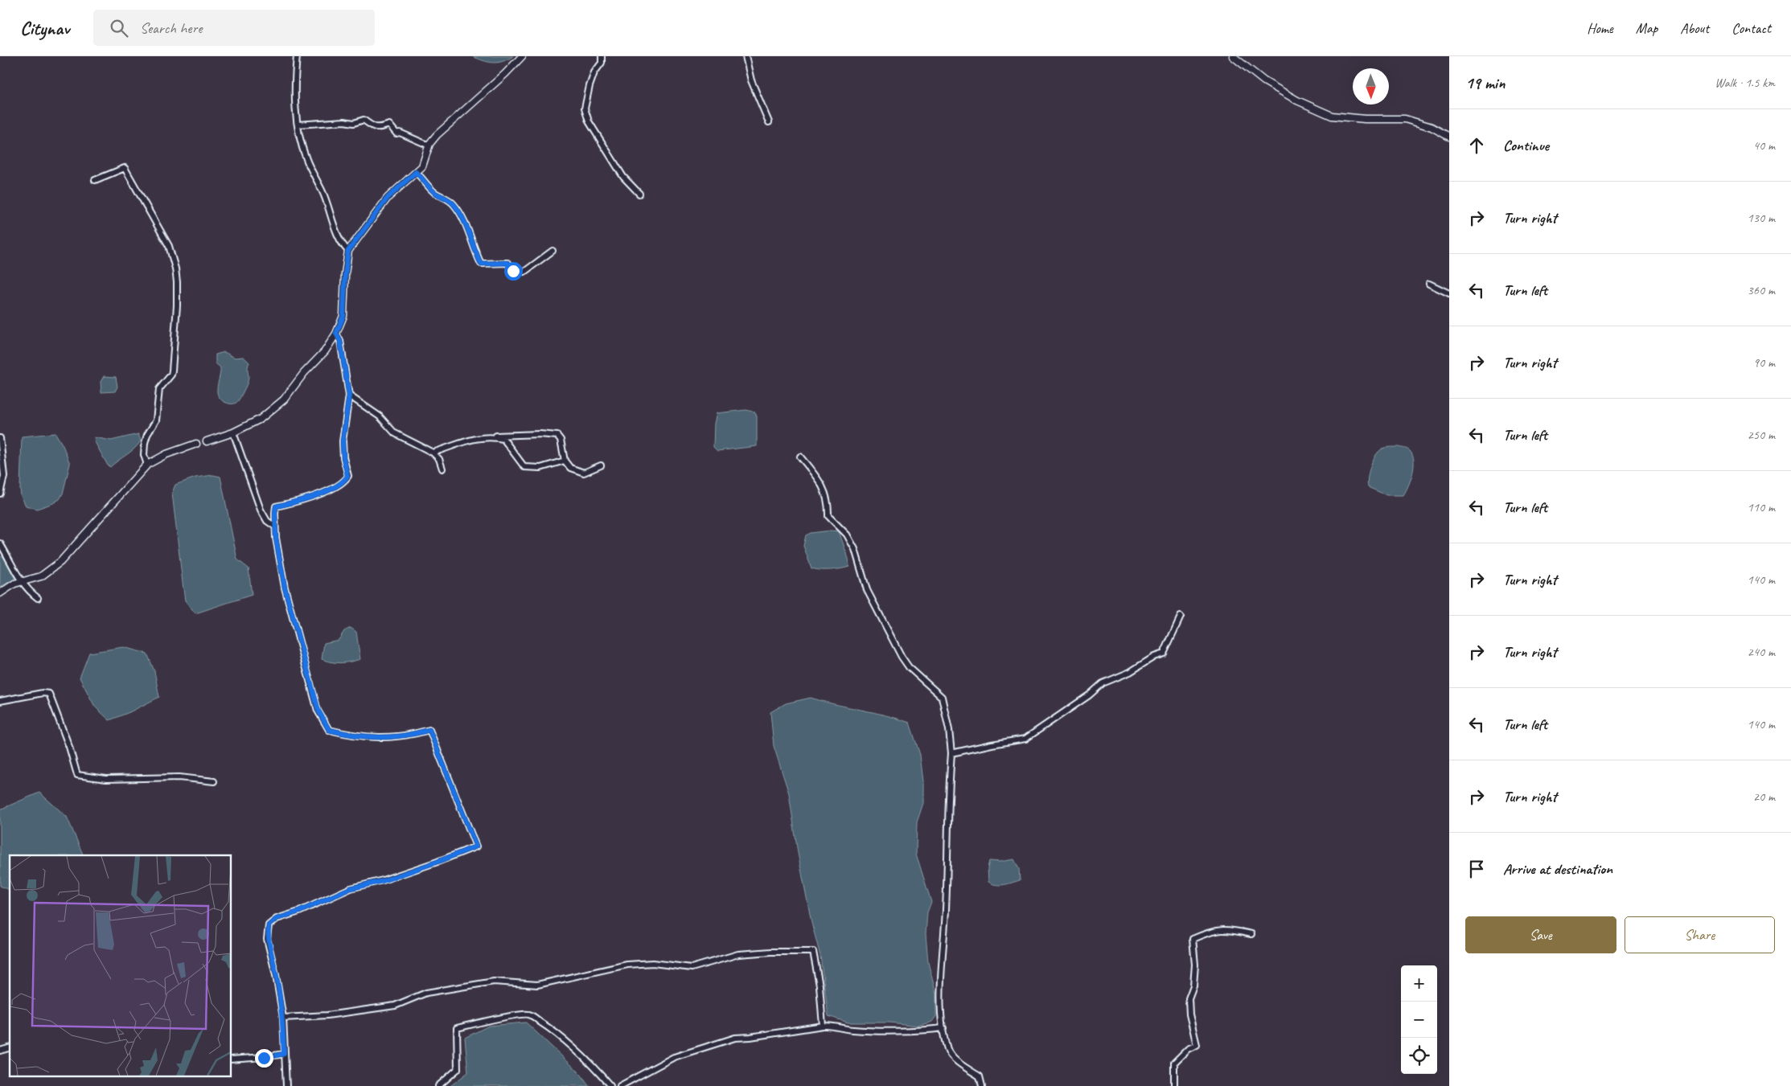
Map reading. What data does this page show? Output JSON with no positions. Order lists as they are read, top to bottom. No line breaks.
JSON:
{"north":"bottom","page":{"header":"Citynav","search":"Search here","nav":["Home","Map","About","Contact"],"heading":["19 min","Walk · 1.5 km"],"list":[["Continue","40 m"],["Turn right","130 m"],["Turn left","360 m"],["Turn right","90 m"],["Turn left","250 m"],["Turn left","110 m"],["Turn right","140 m"],["Turn right","240 m"],["Turn left","140 m"],["Turn right","20 m"],"Arrive at destination"],"buttons":["Save","Share"],"map_buttons":["+","−"]}}
